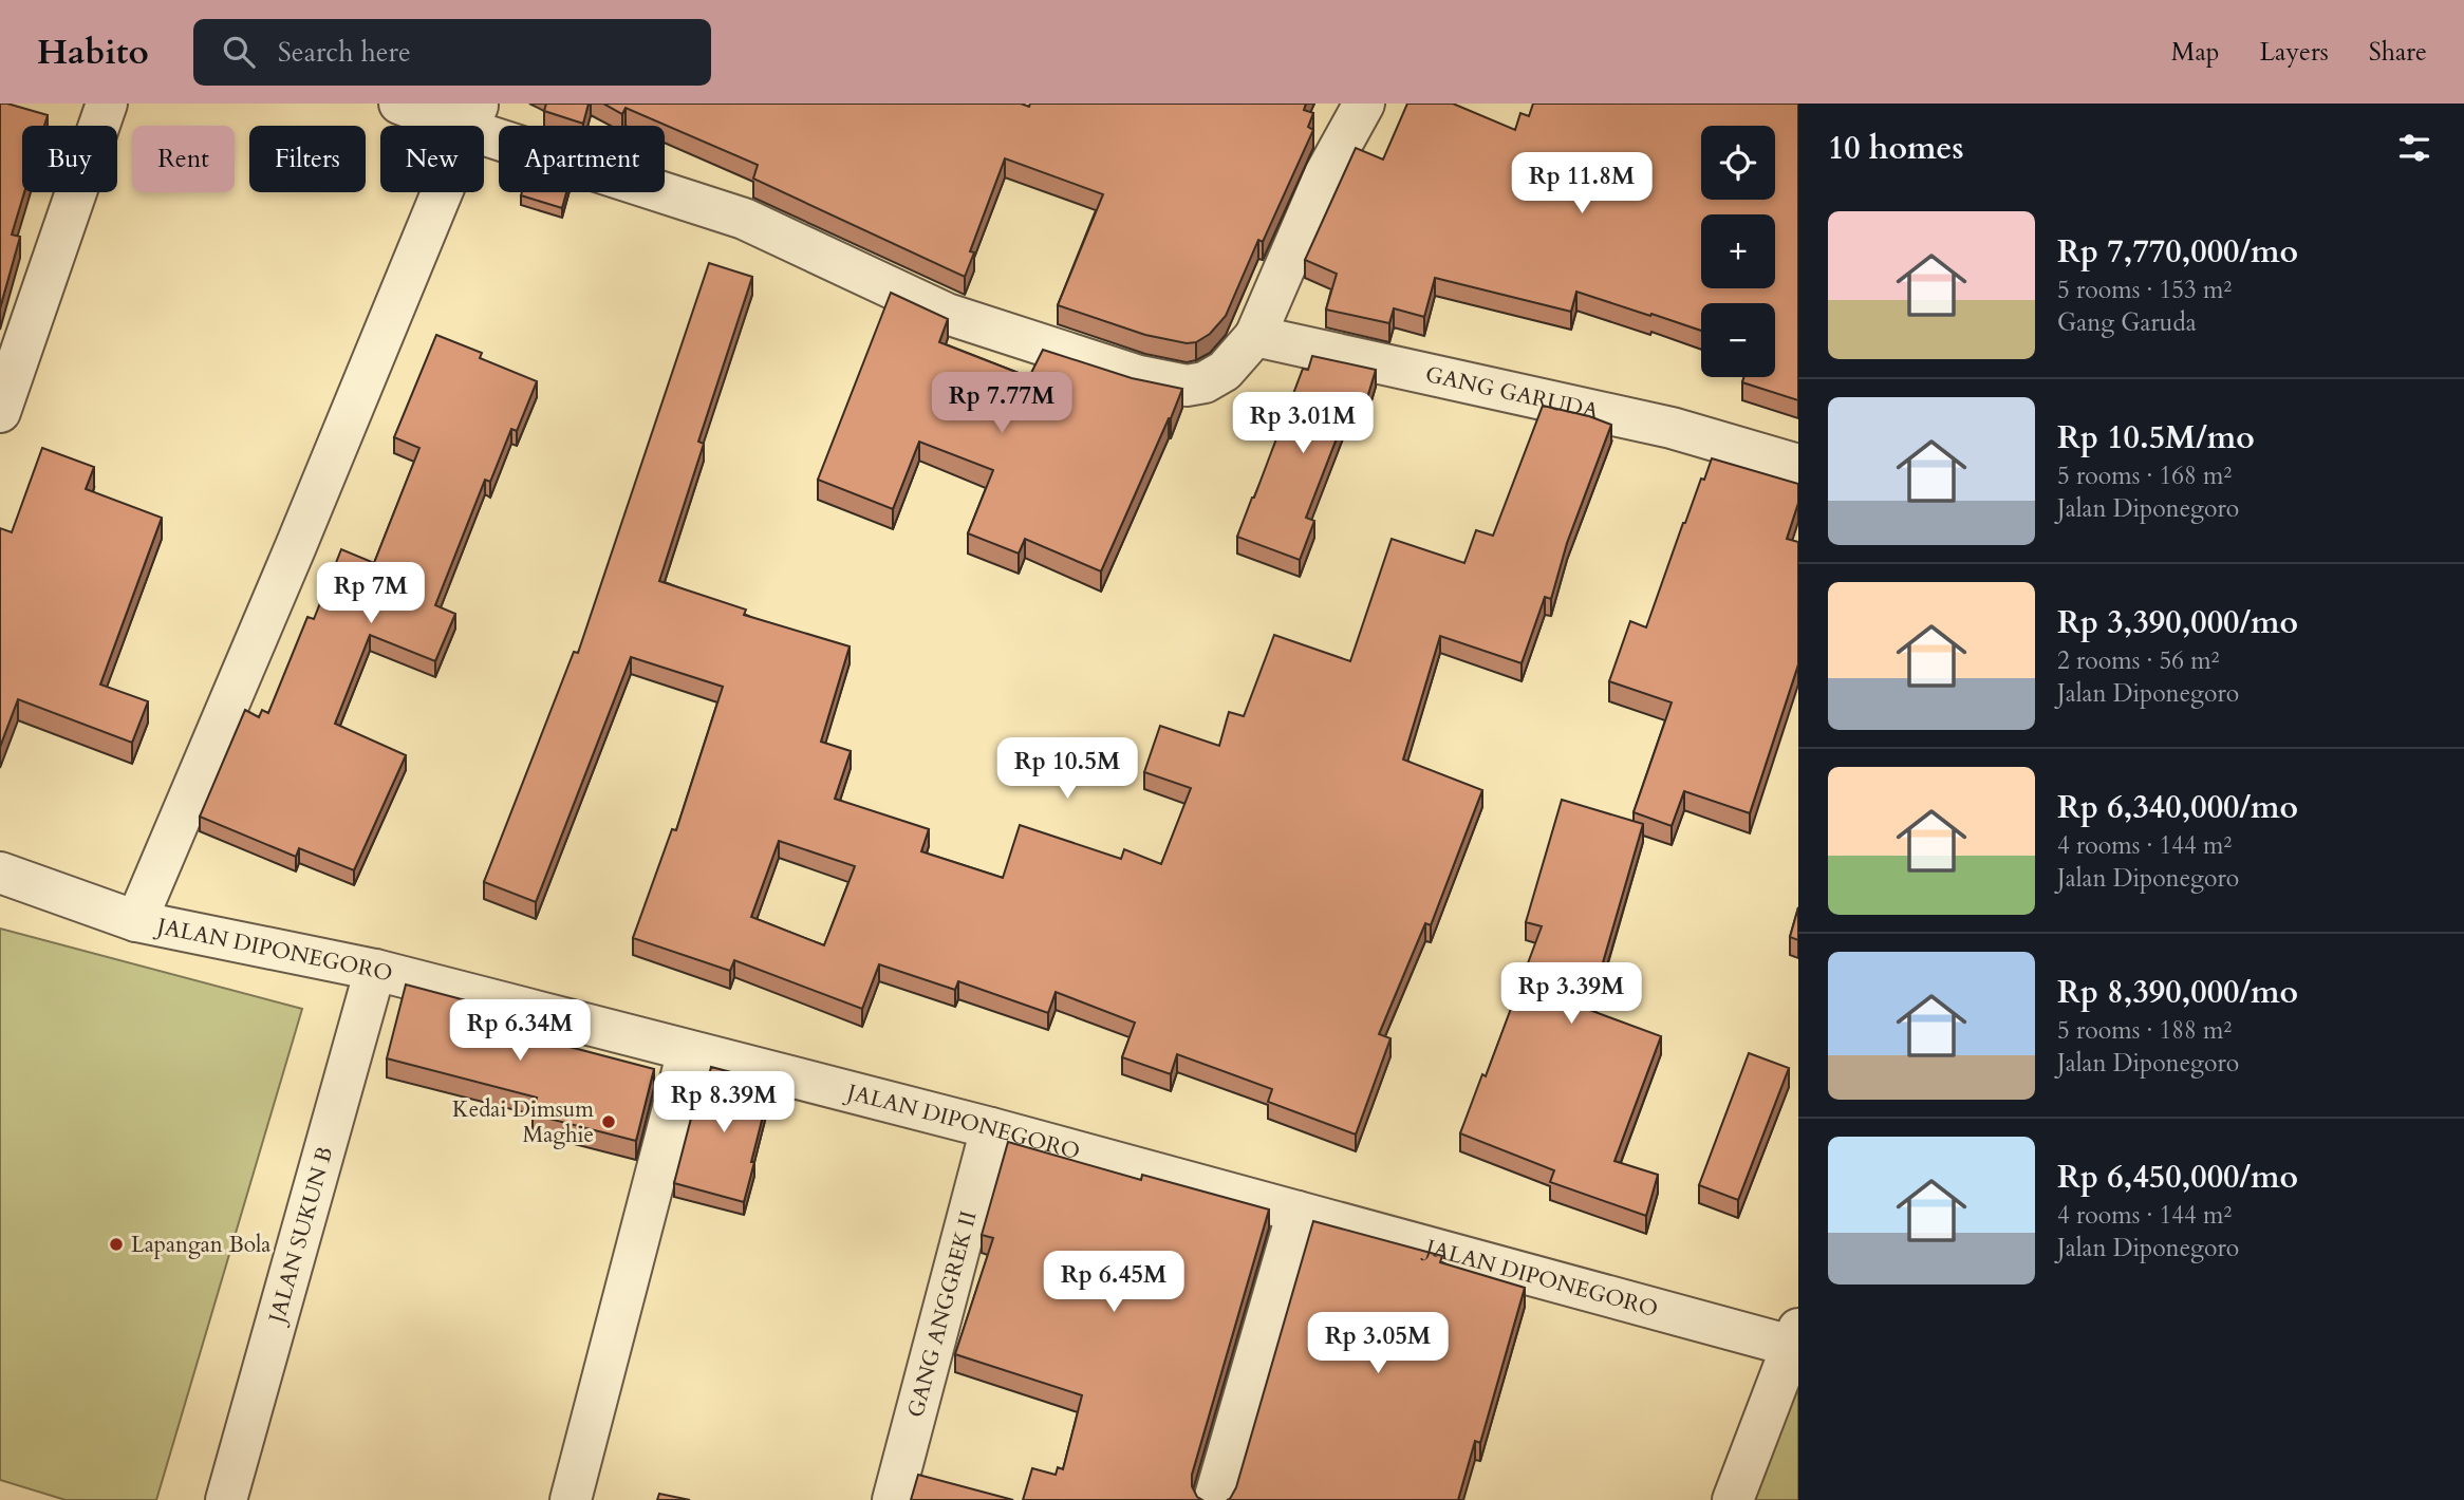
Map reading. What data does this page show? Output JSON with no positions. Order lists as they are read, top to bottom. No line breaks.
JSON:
{"streets":{"street":["GANG GARUDA","JALAN DIPONEGORO","JALAN SUKUN B","GANG ANGGREK II"]},"crossings":[["JALAN DIPONEGORO","JALAN SUKUN B"],["JALAN DIPONEGORO","GANG ANGGREK II"]],"places":["Kedai Dimsum Maghie","Lapangan Bola"],"page":{"header":"Habito","search":"Search here","nav":["Map","Layers","Share"],"heading":"10 homes","map_buttons":["+","−"],"chip":["Buy","Rent","Filters","New","Apartment"],"price":["Rp 11.8M","Rp 7.77M","Rp 3.01M","Rp 7M","Rp 10.5M","Rp 3.39M","Rp 6.34M","Rp 8.39M","Rp 6.45M","Rp 3.05M"],"list":[{"name":"Rp 7,770,000/mo","note":"5 rooms · 153 m² · Gang Garuda"},{"name":"Rp 10.5M/mo","note":"5 rooms · 168 m² · Jalan Diponegoro"},{"name":"Rp 3,390,000/mo","note":"2 rooms · 56 m² · Jalan Diponegoro"},{"name":"Rp 6,340,000/mo","note":"4 rooms · 144 m² · Jalan Diponegoro"},{"name":"Rp 8,390,000/mo","note":"5 rooms · 188 m² · Jalan Diponegoro"},{"name":"Rp 6,450,000/mo","note":"4 rooms · 144 m² · Jalan Diponegoro"}]}}
